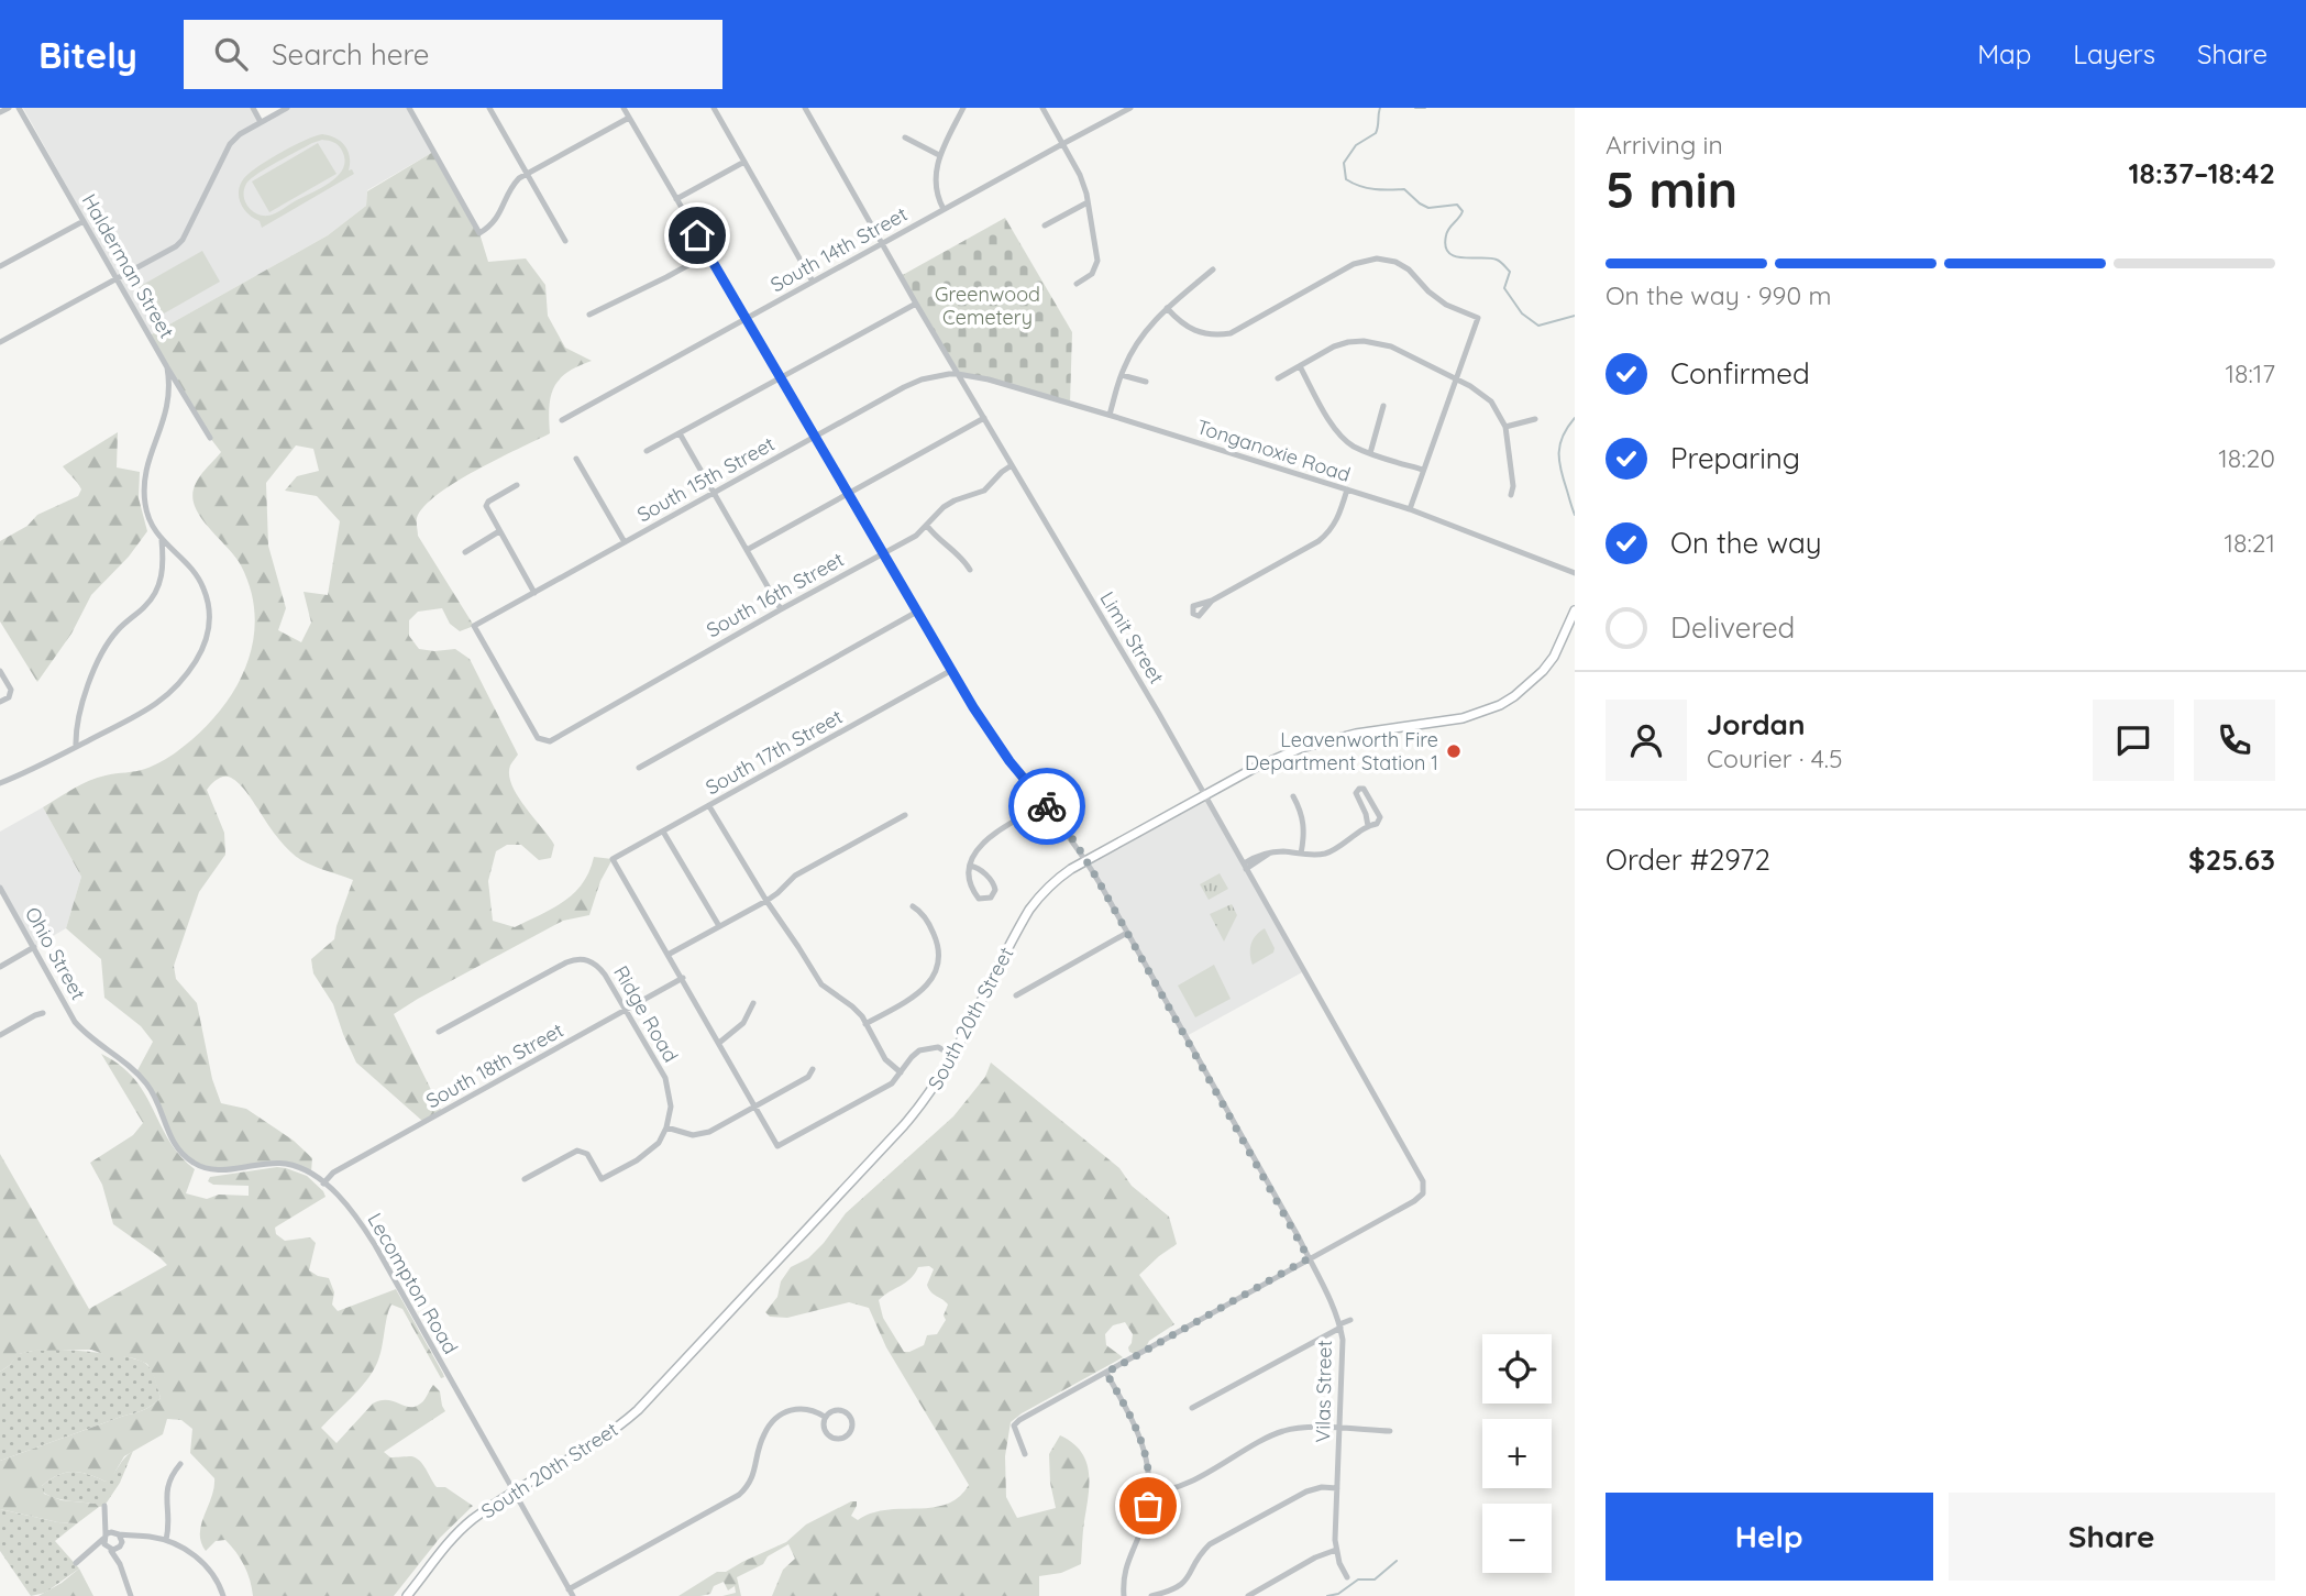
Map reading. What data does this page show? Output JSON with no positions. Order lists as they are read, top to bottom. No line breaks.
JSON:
{"streets":{"main road":["South 20th Street"],"street":["South 14th Street","Halderman Street","Tonganoxie Road","South 15th Street","South 16th Street","Limit Street","South 17th Street","Ohio Street","Ridge Road","South 18th Street","Lecompton Road","Vilas Street"]},"crossings":[["South 14th Street","Limit Street"],["South 14th Street","Vilas Street"],["Tonganoxie Road","South 15th Street"],["Tonganoxie Road","Limit Street"],["South 15th Street","South 16th Street"],["South 15th Street","Limit Street"],["South 15th Street","Vilas Street"],["South 16th Street","Limit Street"],["South 16th Street","Vilas Street"],["Limit Street","South 20th Street"],["Limit Street","Vilas Street"],["South 17th Street","Vilas Street"],["Ohio Street","Lecompton Road"],["Ridge Road","South 18th Street"],["South 20th Street","Lecompton Road"],["South 20th Street","Vilas Street"],["South 18th Street","Lecompton Road"]],"parks":["Greenwood Cemetery"],"places":["Leavenworth Fire Department Station 1"],"page":{"header":"Bitely","search":"Search here","nav":["Map","Layers","Share"],"heading":["5 min","Arriving in","18:37–18:42"],"panel":["Jordan","Courier · 4.5","Order #2972","$25.63"],"bar":"On the way · 990 m","list":[["Confirmed","18:17"],["Preparing","18:20"],["On the way","18:21"],"Delivered"],"map_buttons":["+","−"],"buttons":["Help","Share"]}}
